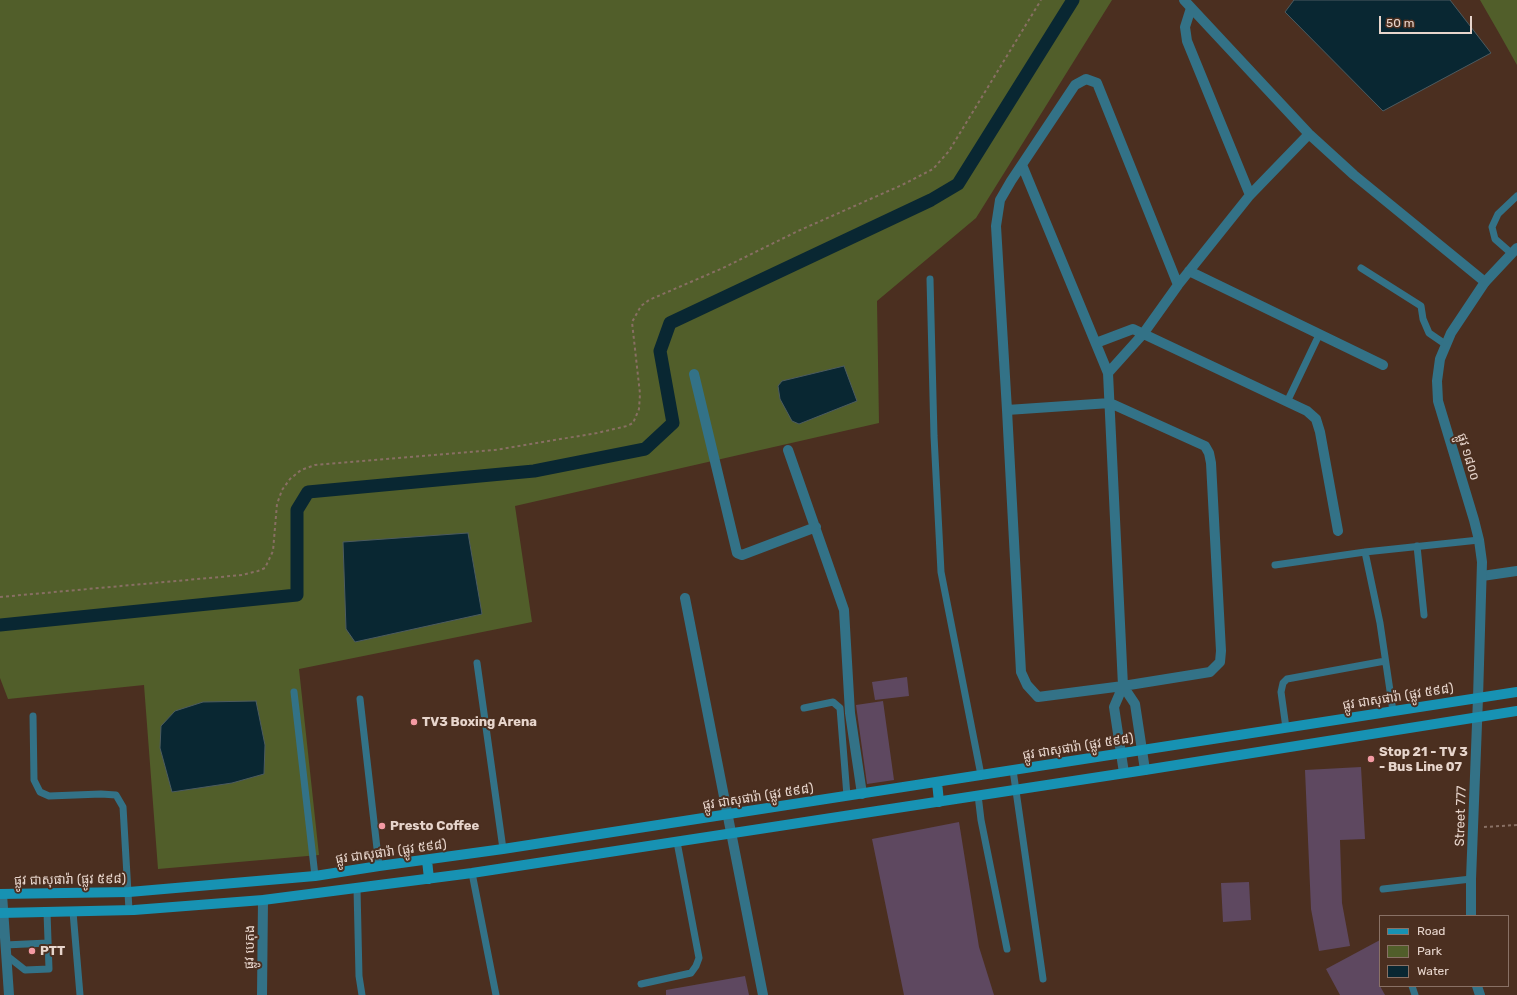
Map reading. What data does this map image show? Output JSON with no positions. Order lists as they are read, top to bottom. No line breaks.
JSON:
{"streets":{"main road":["ផ្លូវ ជាសុផារ៉ា (ផ្លូវ ៥៩៨)"],"street":["ផ្លូវ ១៨០០","Street 777","ផ្លូវ បេតុង"]},"crossings":[["ផ្លូវ ១៨០០","ផ្លូវ ជាសុផារ៉ា (ផ្លូវ ៥៩៨)"],["ផ្លូវ ១៨០០","Street 777"],["ផ្លូវ ជាសុផារ៉ា (ផ្លូវ ៥៩៨)","Street 777"]],"places":["TV3 Boxing Arena","Stop 21 - TV 3 - Bus Line 07","Presto Coffee","PTT"],"legend":["Road","Park","Water"],"scale_bar":"50 m"}
